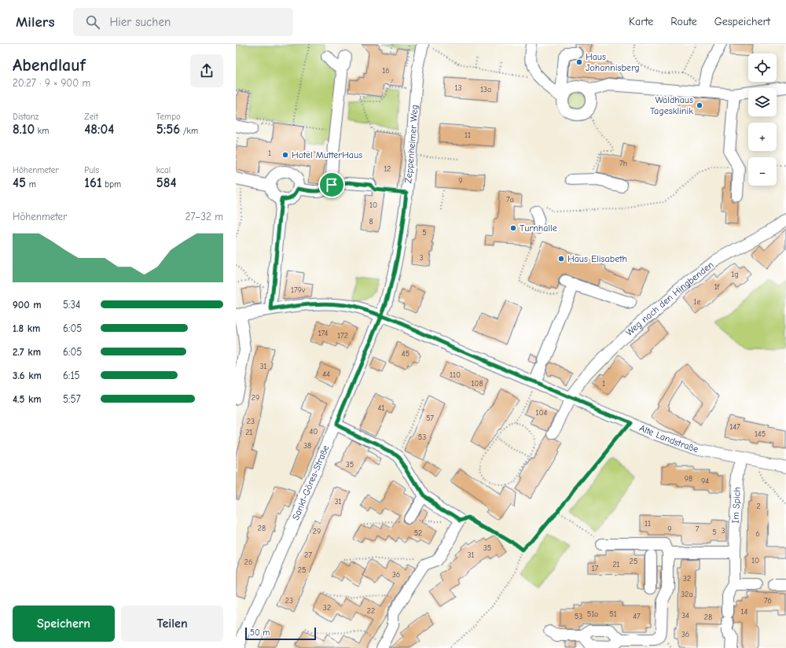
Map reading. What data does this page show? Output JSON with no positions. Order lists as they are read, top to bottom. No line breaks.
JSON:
{"streets":{"street":["Zeppenheimer Weg","Weg nach den Hingbenden","Alte Landstraße","Sankt-Göres-Straße","Im Spich"]},"crossings":[["Zeppenheimer Weg","Alte Landstraße"],["Zeppenheimer Weg","Sankt-Göres-Straße"],["Weg nach den Hingbenden","Alte Landstraße"],["Alte Landstraße","Sankt-Göres-Straße"],["Alte Landstraße","Im Spich"]],"places":["Haus Johannisberg","Waldhaus Tagesklinik","Hotel MutterHaus","Turnhalle","Haus Elisabeth"],"house_numbers":["16","13","13a","11","1","7h","12","9","7a","10","8","5","3","1g","1f","179v","1e","174","172","45","31","44","110","108","1","29","41","104","57","23","147","40","21","145","53","38","35","98","94","31","2","11","28","9","7","3","29","5","52","6","35","27","31","10","25","26","21","17","25","36","32","32a","23","76","32","22","14","51a","51","34","53","47","28","36"],"scale_bar":"50 m","page":{"header":"Milers","search":"Hier suchen","nav":["Karte","Route","Gespeichert"],"heading":["Abendlauf","20:27 · 9 × 900 m"],"map_buttons":["+","−"],"stats":[["Distanz","8.10 km"],["Zeit","48:04"],["Tempo","5:56 /km"],["Höhenmeter","45 m"],["Puls","161 bpm"],["kcal","584"]],"chart":["Höhenmeter","27–32 m"],"list":[{"name":"900 m","note":"5:34"},{"name":"1.8 km","note":"6:05"},{"name":"2.7 km","note":"6:05"},{"name":"3.6 km","note":"6:15"},{"name":"4.5 km","note":"5:57"}],"buttons":["Speichern","Teilen"],"scale":"50 m"}}
